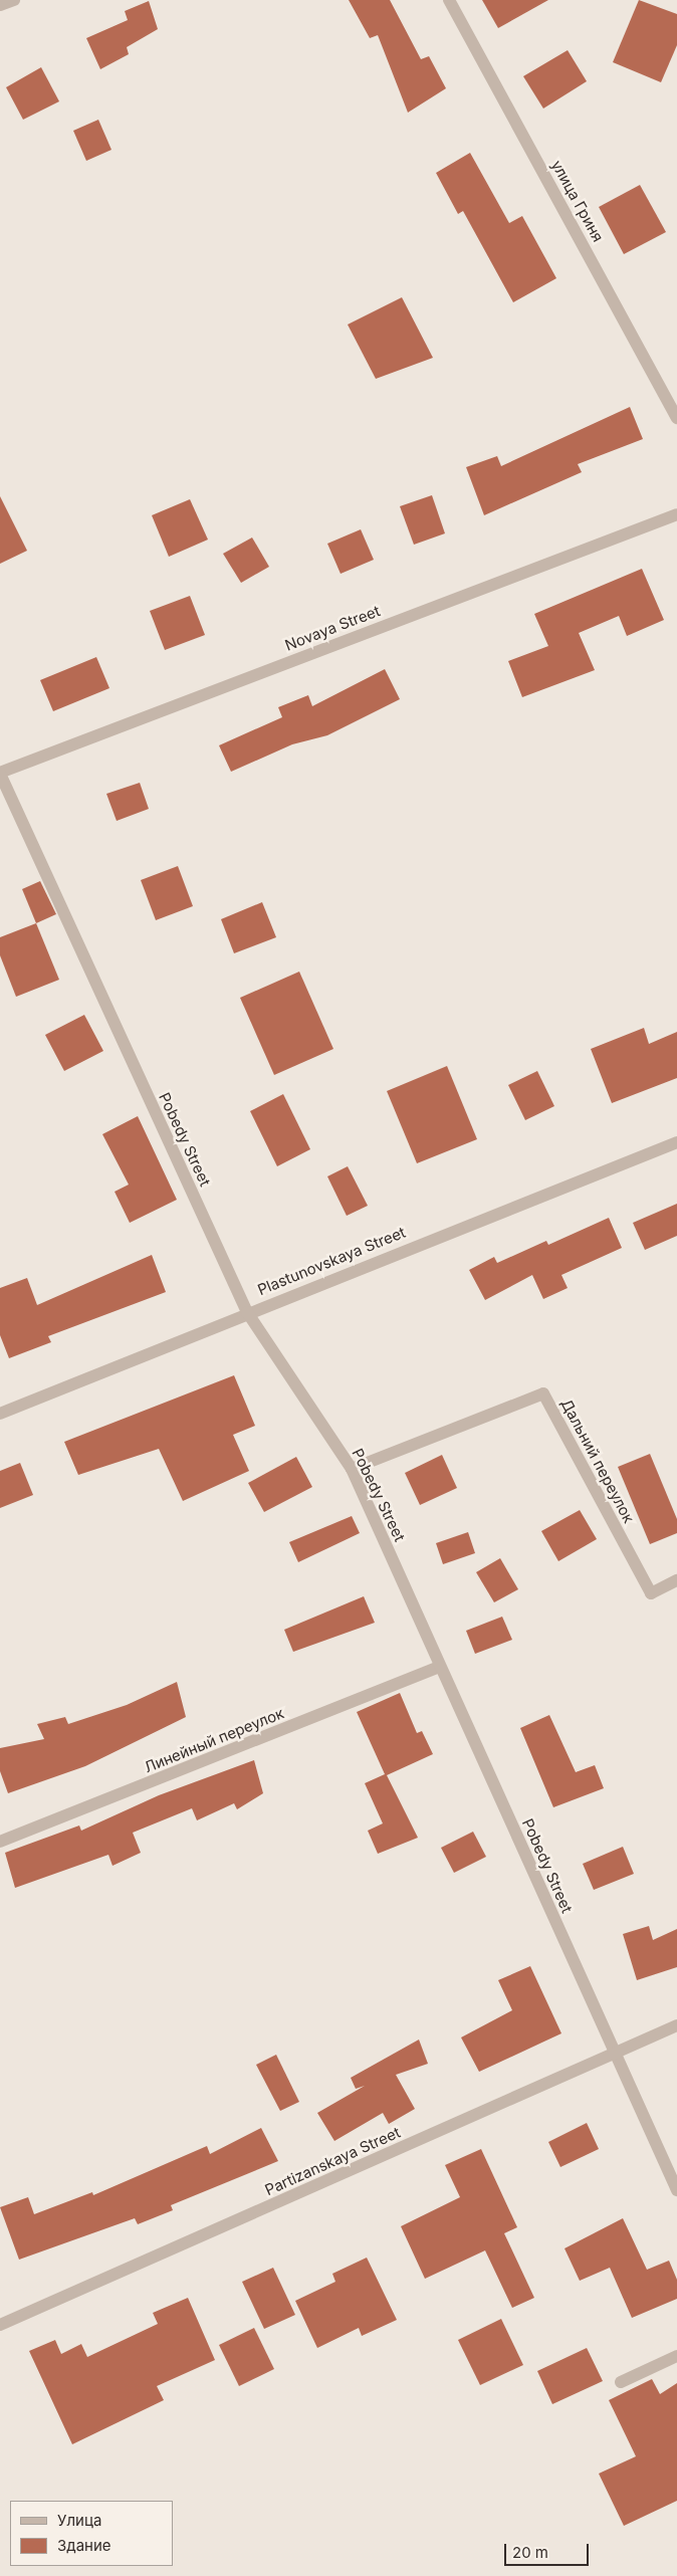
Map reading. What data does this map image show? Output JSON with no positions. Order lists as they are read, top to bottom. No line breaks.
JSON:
{"streets":{"street":["улица Гриня","Novaya Street","Pobedy Street","Plastunovskaya Street","Дальний переулок","Линейный переулок","Partizanskaya Street"]},"crossings":[["Novaya Street","Pobedy Street"],["Pobedy Street","Plastunovskaya Street"],["Pobedy Street","Дальний переулок"],["Pobedy Street","Линейный переулок"],["Pobedy Street","Partizanskaya Street"]],"legend":["Улица","Здание"],"scale_bar":"20 m"}
